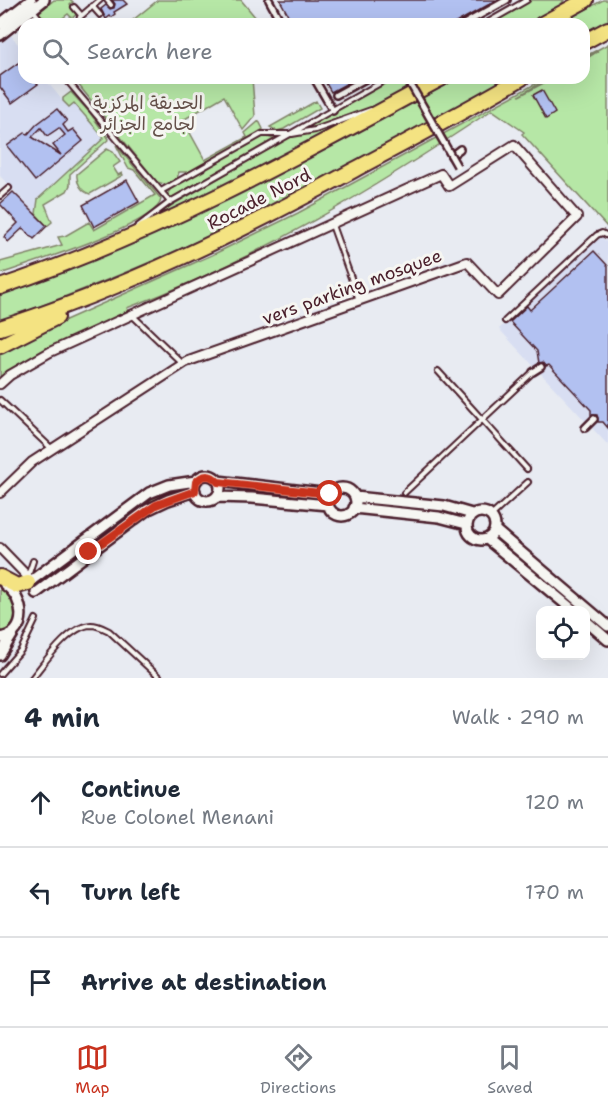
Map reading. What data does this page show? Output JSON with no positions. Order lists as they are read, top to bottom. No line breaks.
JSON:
{"streets":{"highway":["Rocade Nord"],"street":["vers parking mosquee"]},"parks":["الحديقة المركزية لجامع الجزائر"],"page":{"search":"Search here","heading":["4 min","Walk · 290 m"],"list":[["Continue","Rue Colonel Menani","120 m"],["Turn left","170 m"],"Arrive at destination"],"nav":["Map","Directions","Saved"]}}
